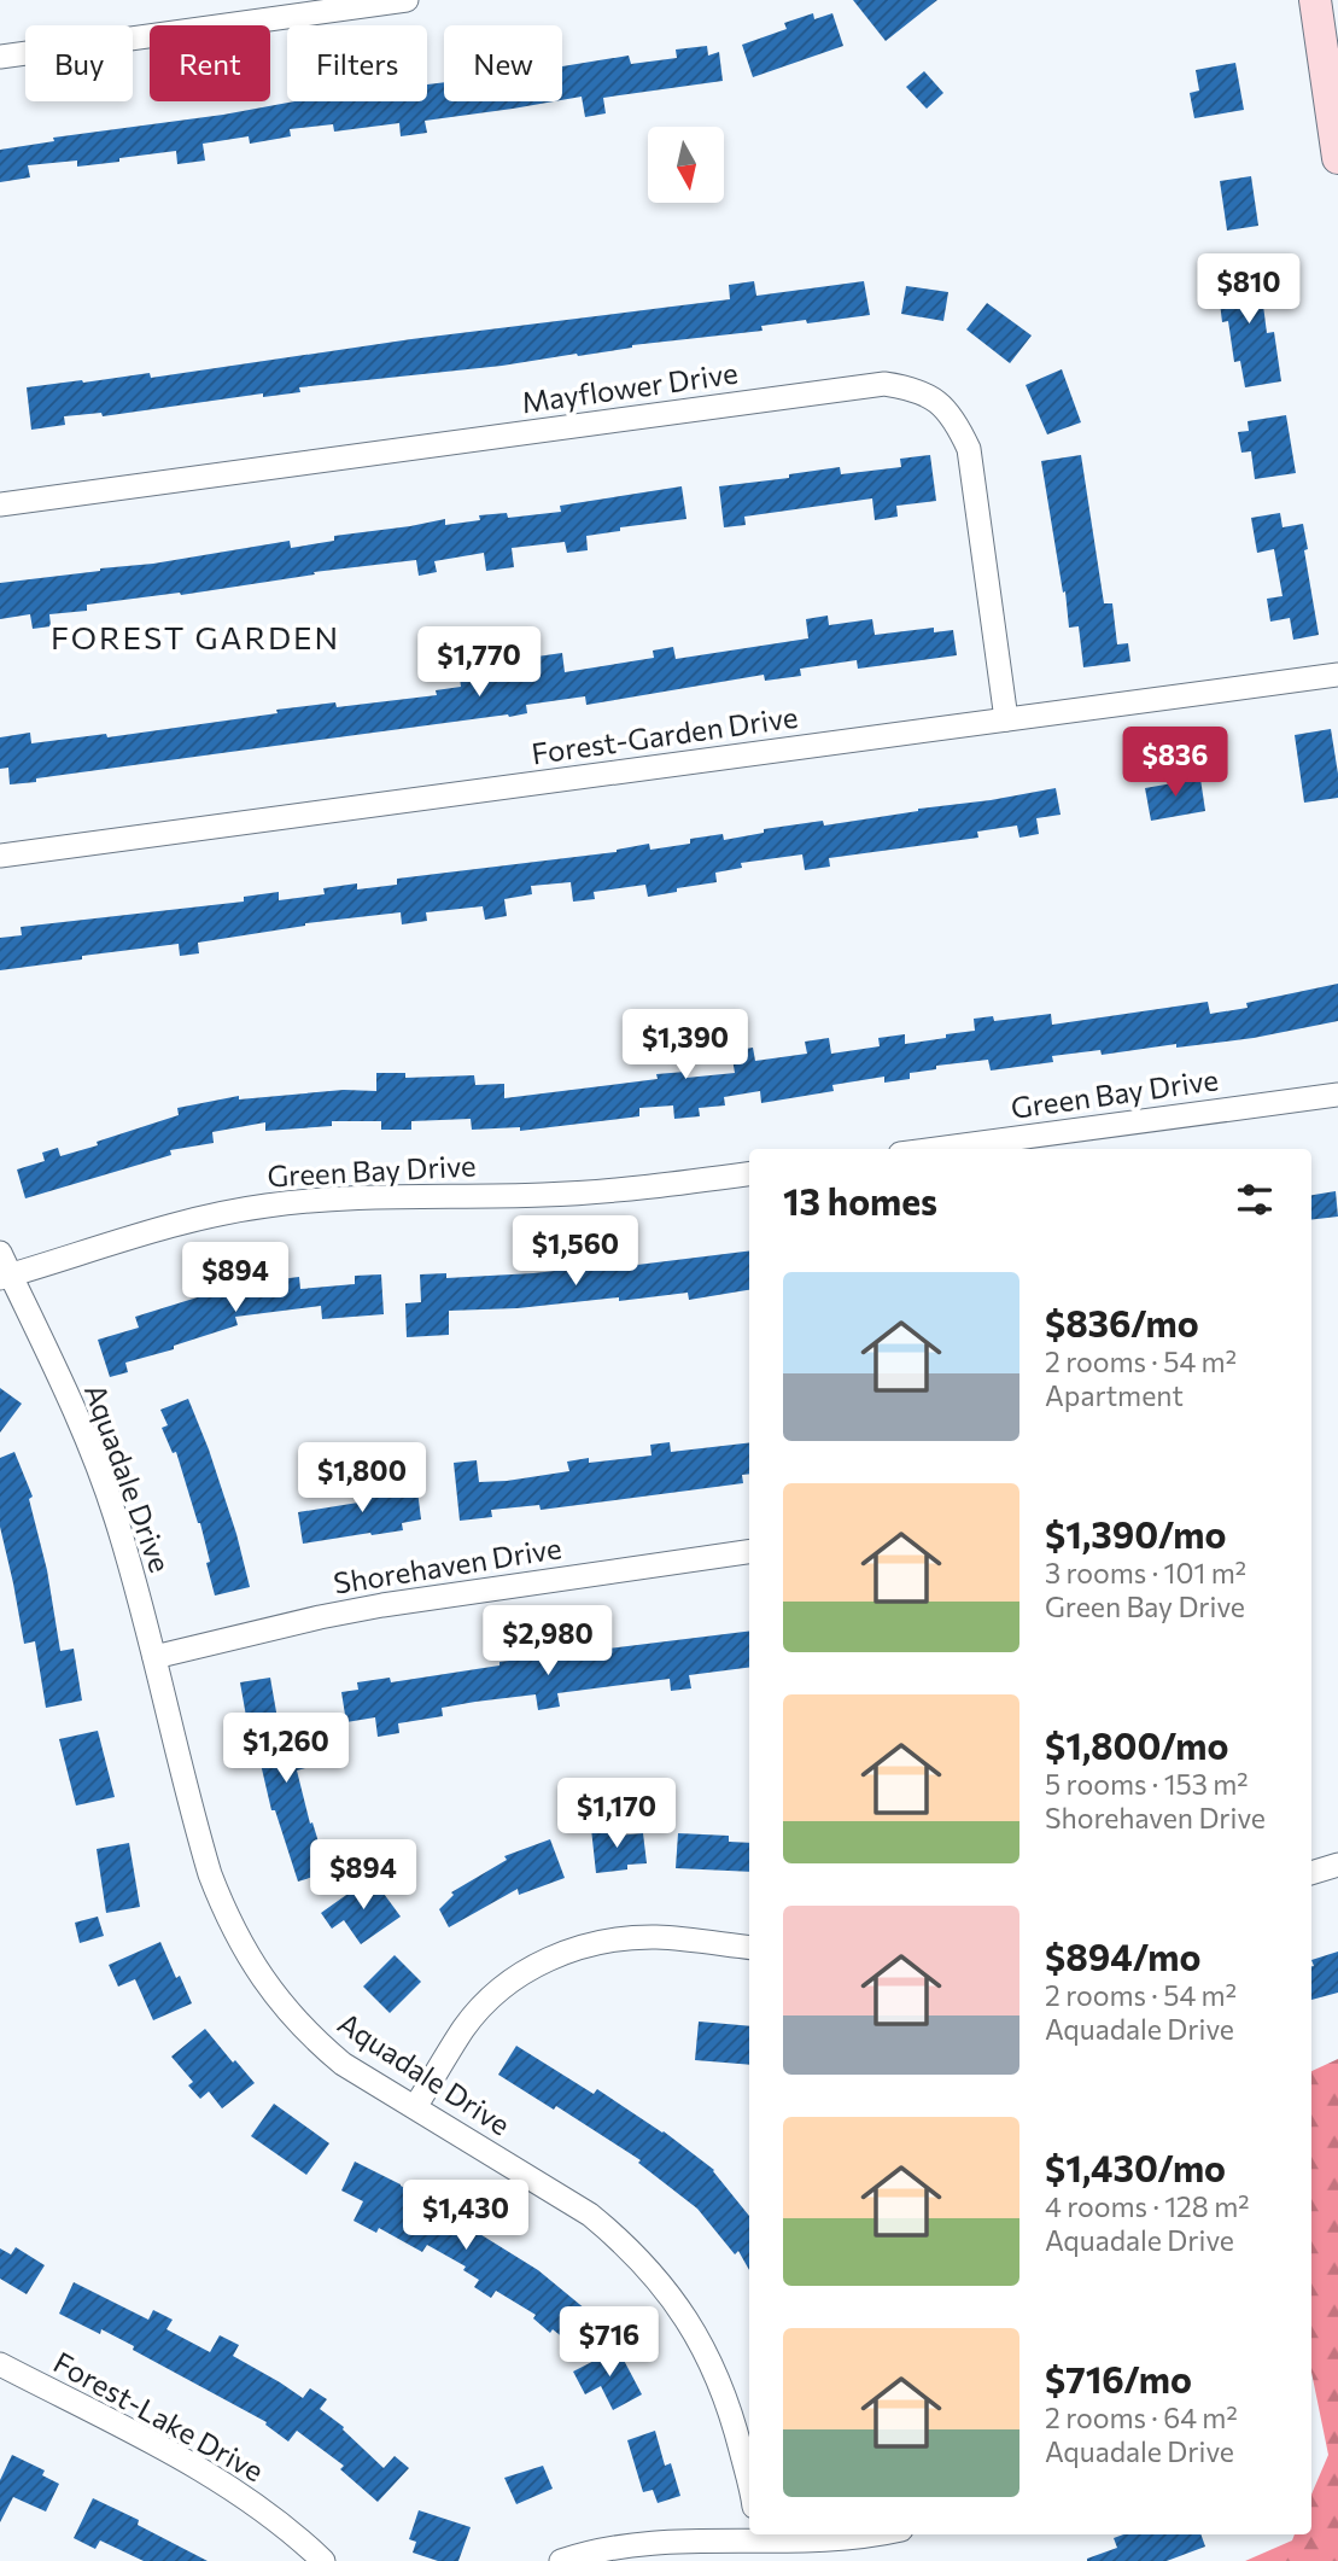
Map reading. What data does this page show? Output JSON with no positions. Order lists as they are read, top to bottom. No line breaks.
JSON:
{"streets":{"street":["Mayflower Drive","Forest-Garden Drive","Green Bay Drive","Aquadale Drive","Shorehaven Drive","Forest-Lake Drive"]},"crossings":[["Mayflower Drive","Forest-Garden Drive"],["Green Bay Drive","Aquadale Drive"],["Aquadale Drive","Shorehaven Drive"]],"districts":["FOREST GARDEN"],"north":"bottom","page":{"chip":["Buy","Rent","Filters","New"],"price":["$810","$1,770","$836","$1,390","$1,560","$894","$1,800","$2,980","$1,260","$1,170","$894","$1,430","$716"],"heading":"13 homes","list":[{"name":"$836/mo","note":"2 rooms · 54 m² · Apartment"},{"name":"$1,390/mo","note":"3 rooms · 101 m² · Green Bay Drive"},{"name":"$1,800/mo","note":"5 rooms · 153 m² · Shorehaven Drive"},{"name":"$894/mo","note":"2 rooms · 54 m² · Aquadale Drive"},{"name":"$1,430/mo","note":"4 rooms · 128 m² · Aquadale Drive"},{"name":"$716/mo","note":"2 rooms · 64 m² · Aquadale Drive"}]}}
